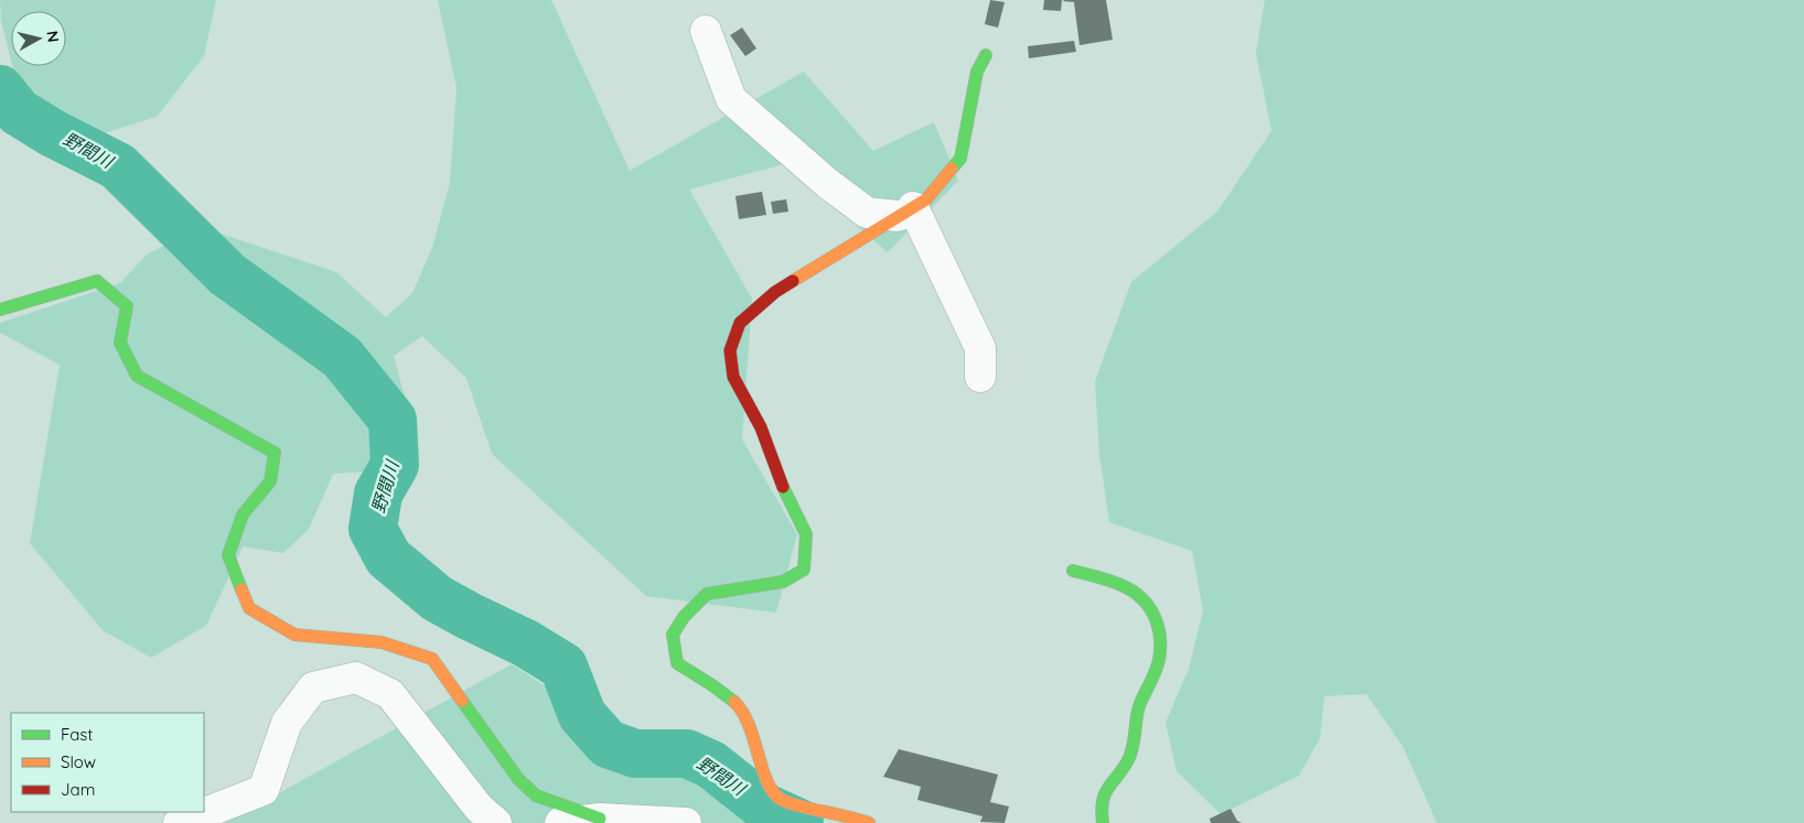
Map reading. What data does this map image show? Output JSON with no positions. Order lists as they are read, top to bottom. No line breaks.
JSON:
{"water":["野間川"],"legend":["Fast","Slow","Jam"],"north":"right"}
